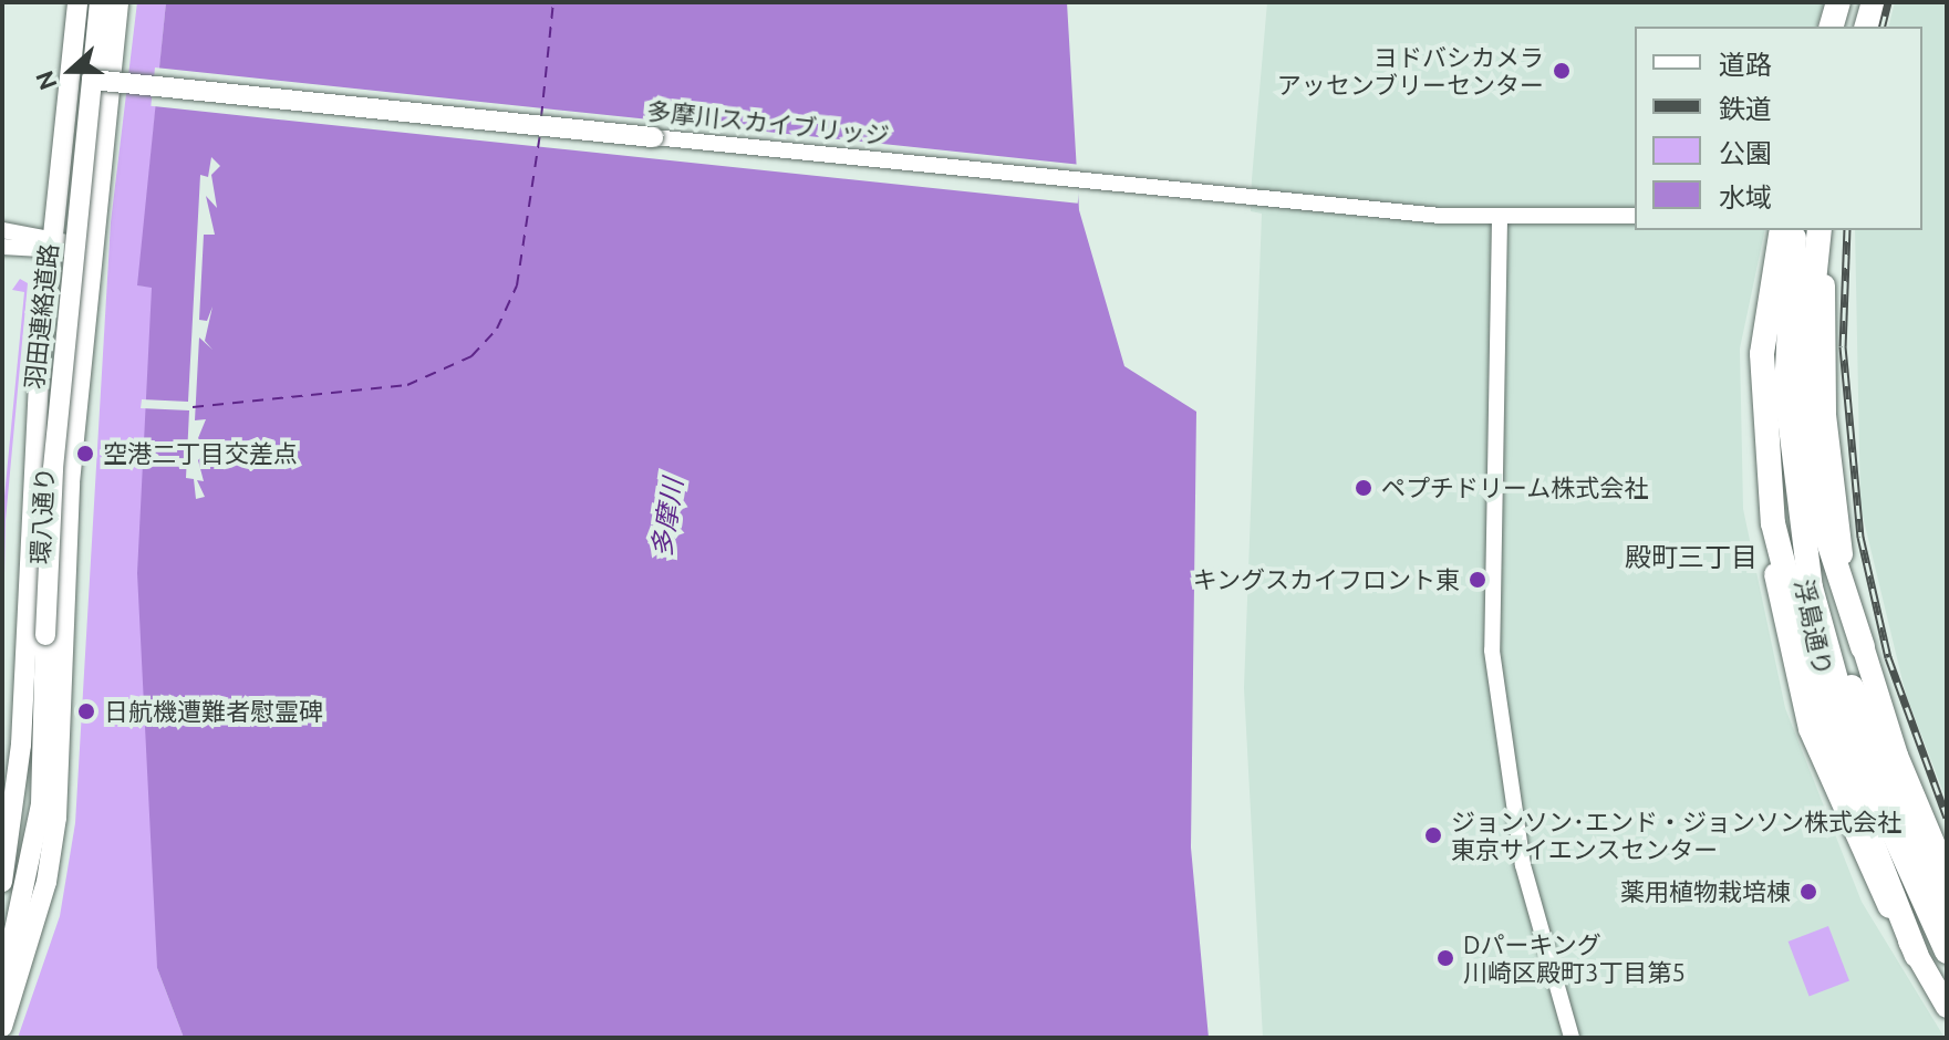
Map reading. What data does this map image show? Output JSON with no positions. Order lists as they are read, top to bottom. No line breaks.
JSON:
{"streets":{"highway":["浮島通り"],"main road":["多摩川スカイブリッジ","羽田連絡道路","環八通り"]},"crossings":[["多摩川スカイブリッジ","羽田連絡道路"]],"districts":["殿町三丁目"],"water":["多摩川"],"places":["ヨドバシカメラ アッセンブリーセンター","空港二丁目交差点","ペプチドリーム株式会社","キングスカイフロント東","日航機遭難者慰霊碑","ジョンソン･エンド・ジョンソン株式会社 東京サイエンスセンター","薬用植物栽培棟","Dパーキング 川崎区殿町3丁目第5"],"legend":["道路","鉄道","公園","水域"],"north":"left"}
